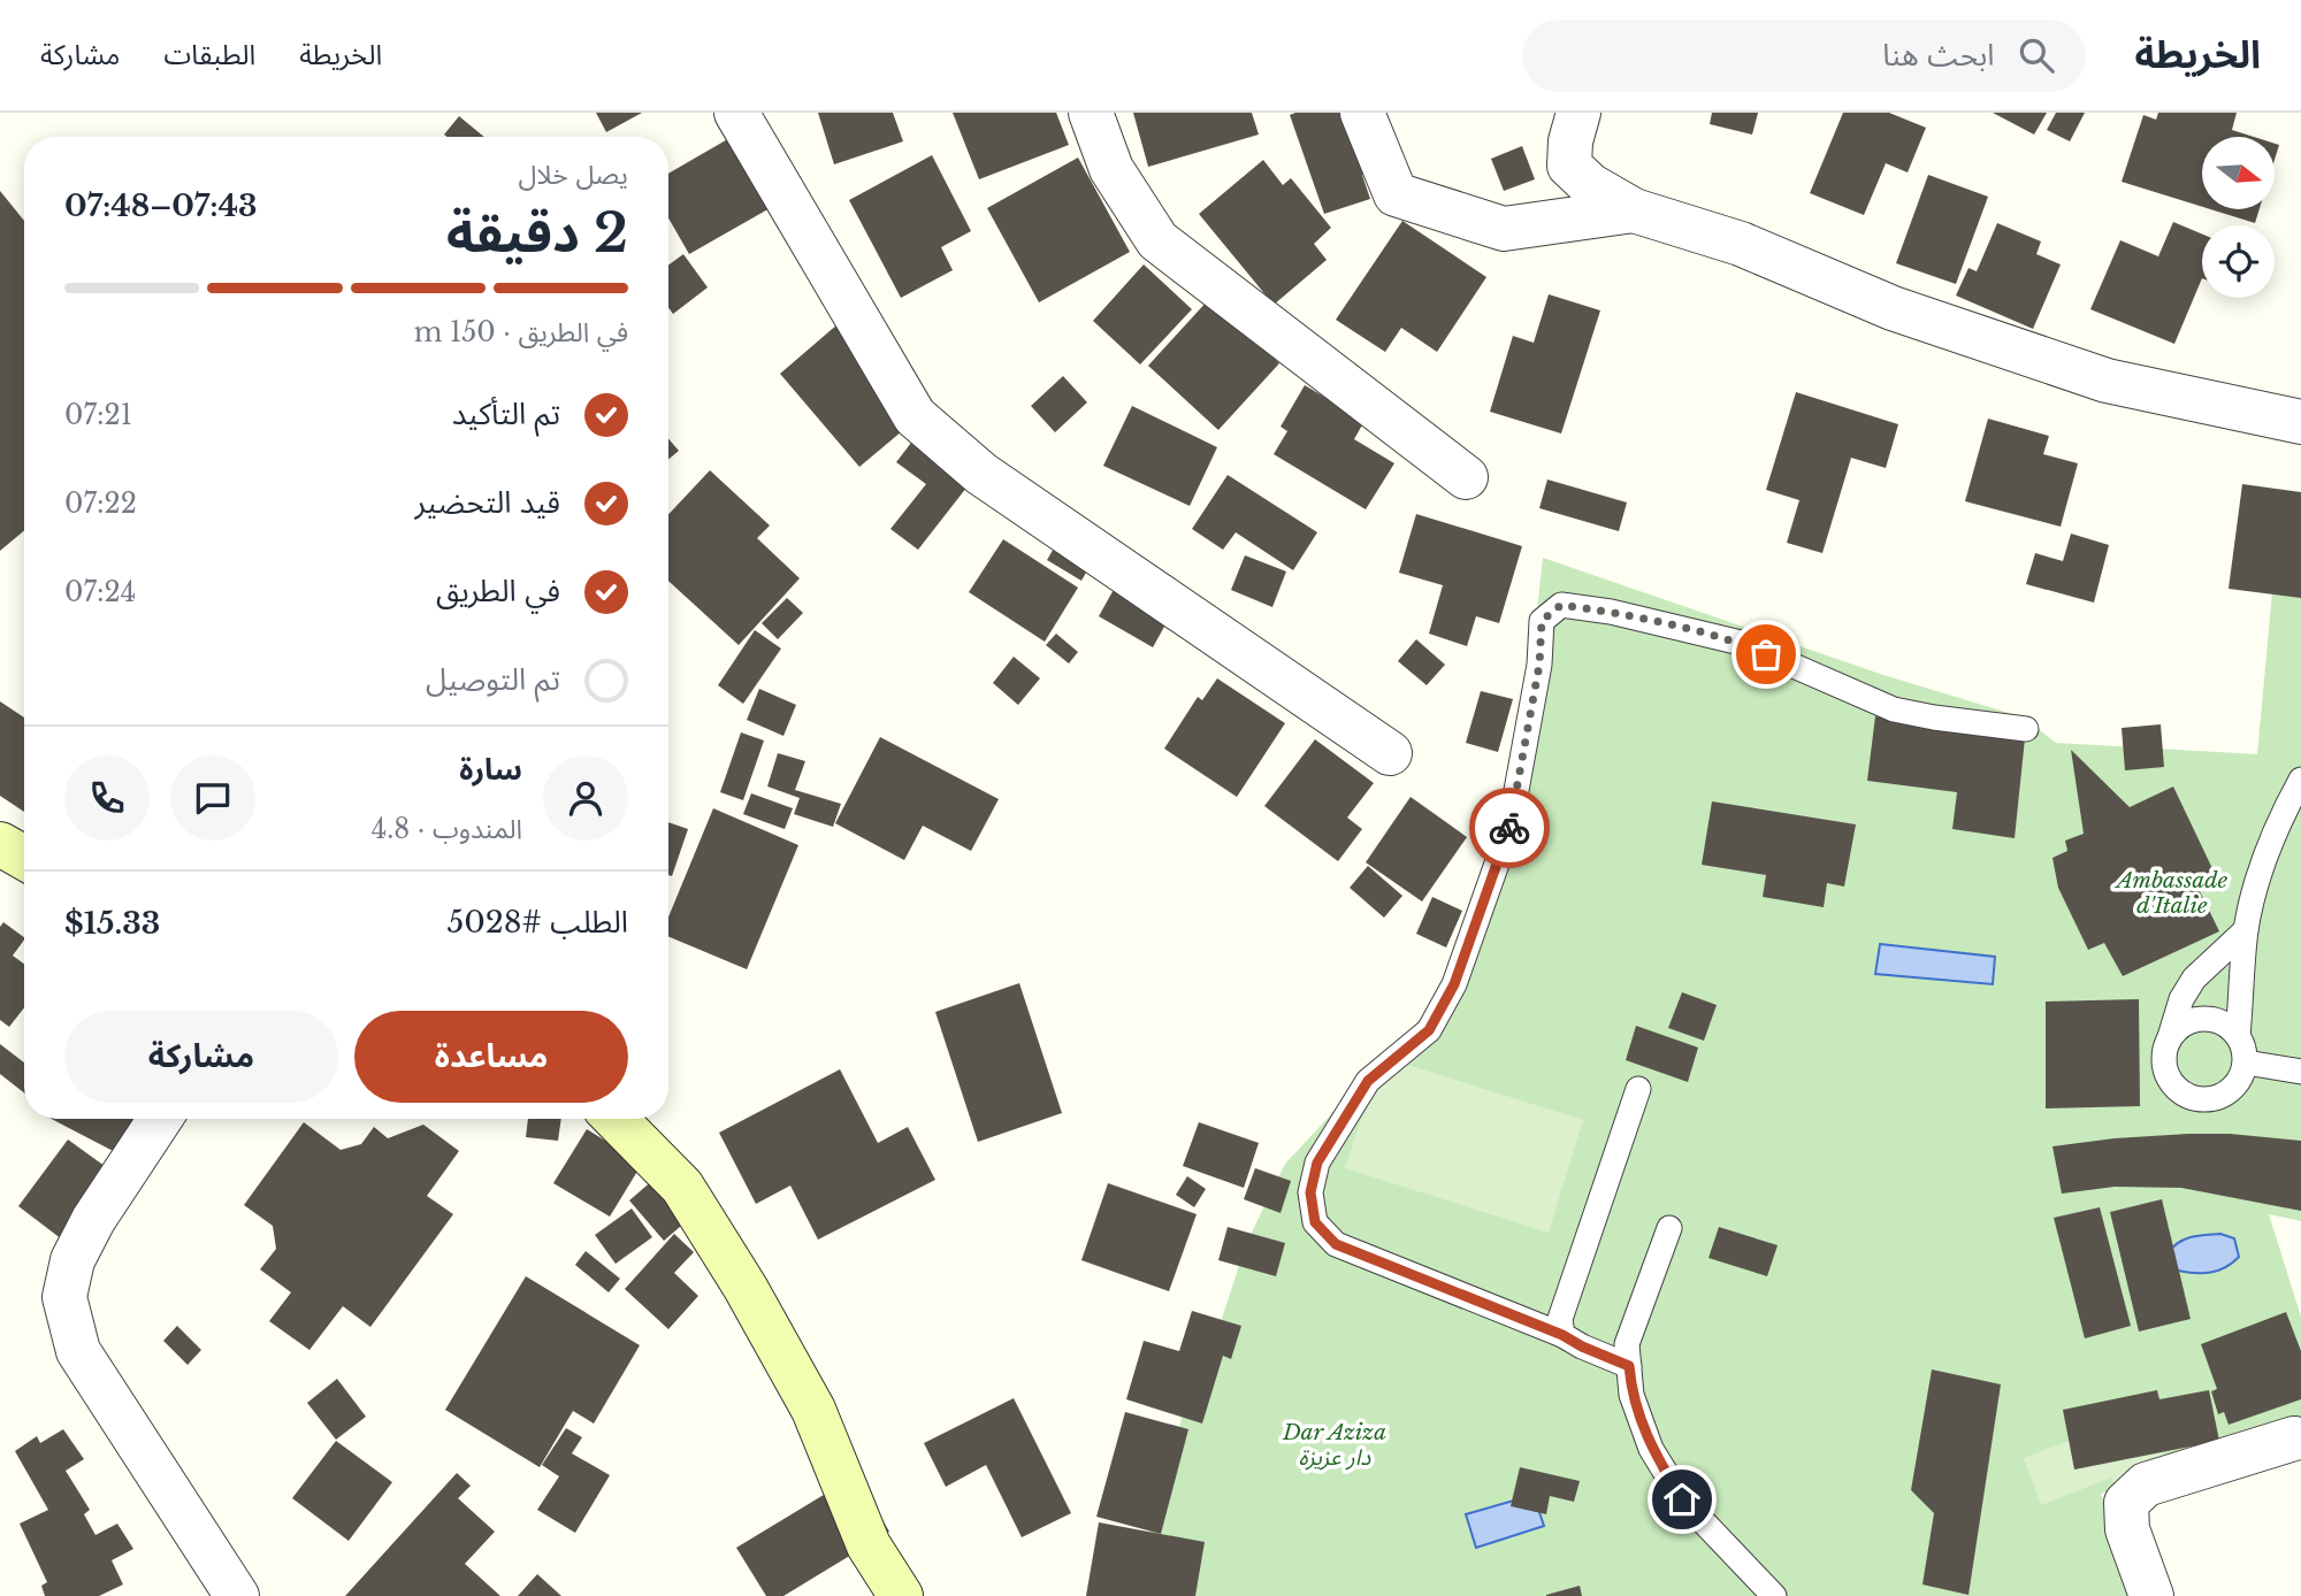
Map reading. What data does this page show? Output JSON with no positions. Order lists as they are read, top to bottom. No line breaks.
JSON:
{"parks":["Ambassade d'Italie","Dar Aziza دار عزيزة"],"north":"right","page":{"header":"الخريطة","search":"ابحث هنا","nav":["الخريطة","الطبقات","مشاركة"],"heading":["2 دقيقة","يصل خلال","07:43–07:48"],"panel":["سارة","المندوب · 4.8","الطلب #5028","$15.33"],"bar":"في الطريق · 150 m","list":[["تم التأكيد","07:21"],["قيد التحضير","07:22"],["في الطريق","07:24"],"تم التوصيل"],"buttons":["مساعدة","مشاركة"]}}
